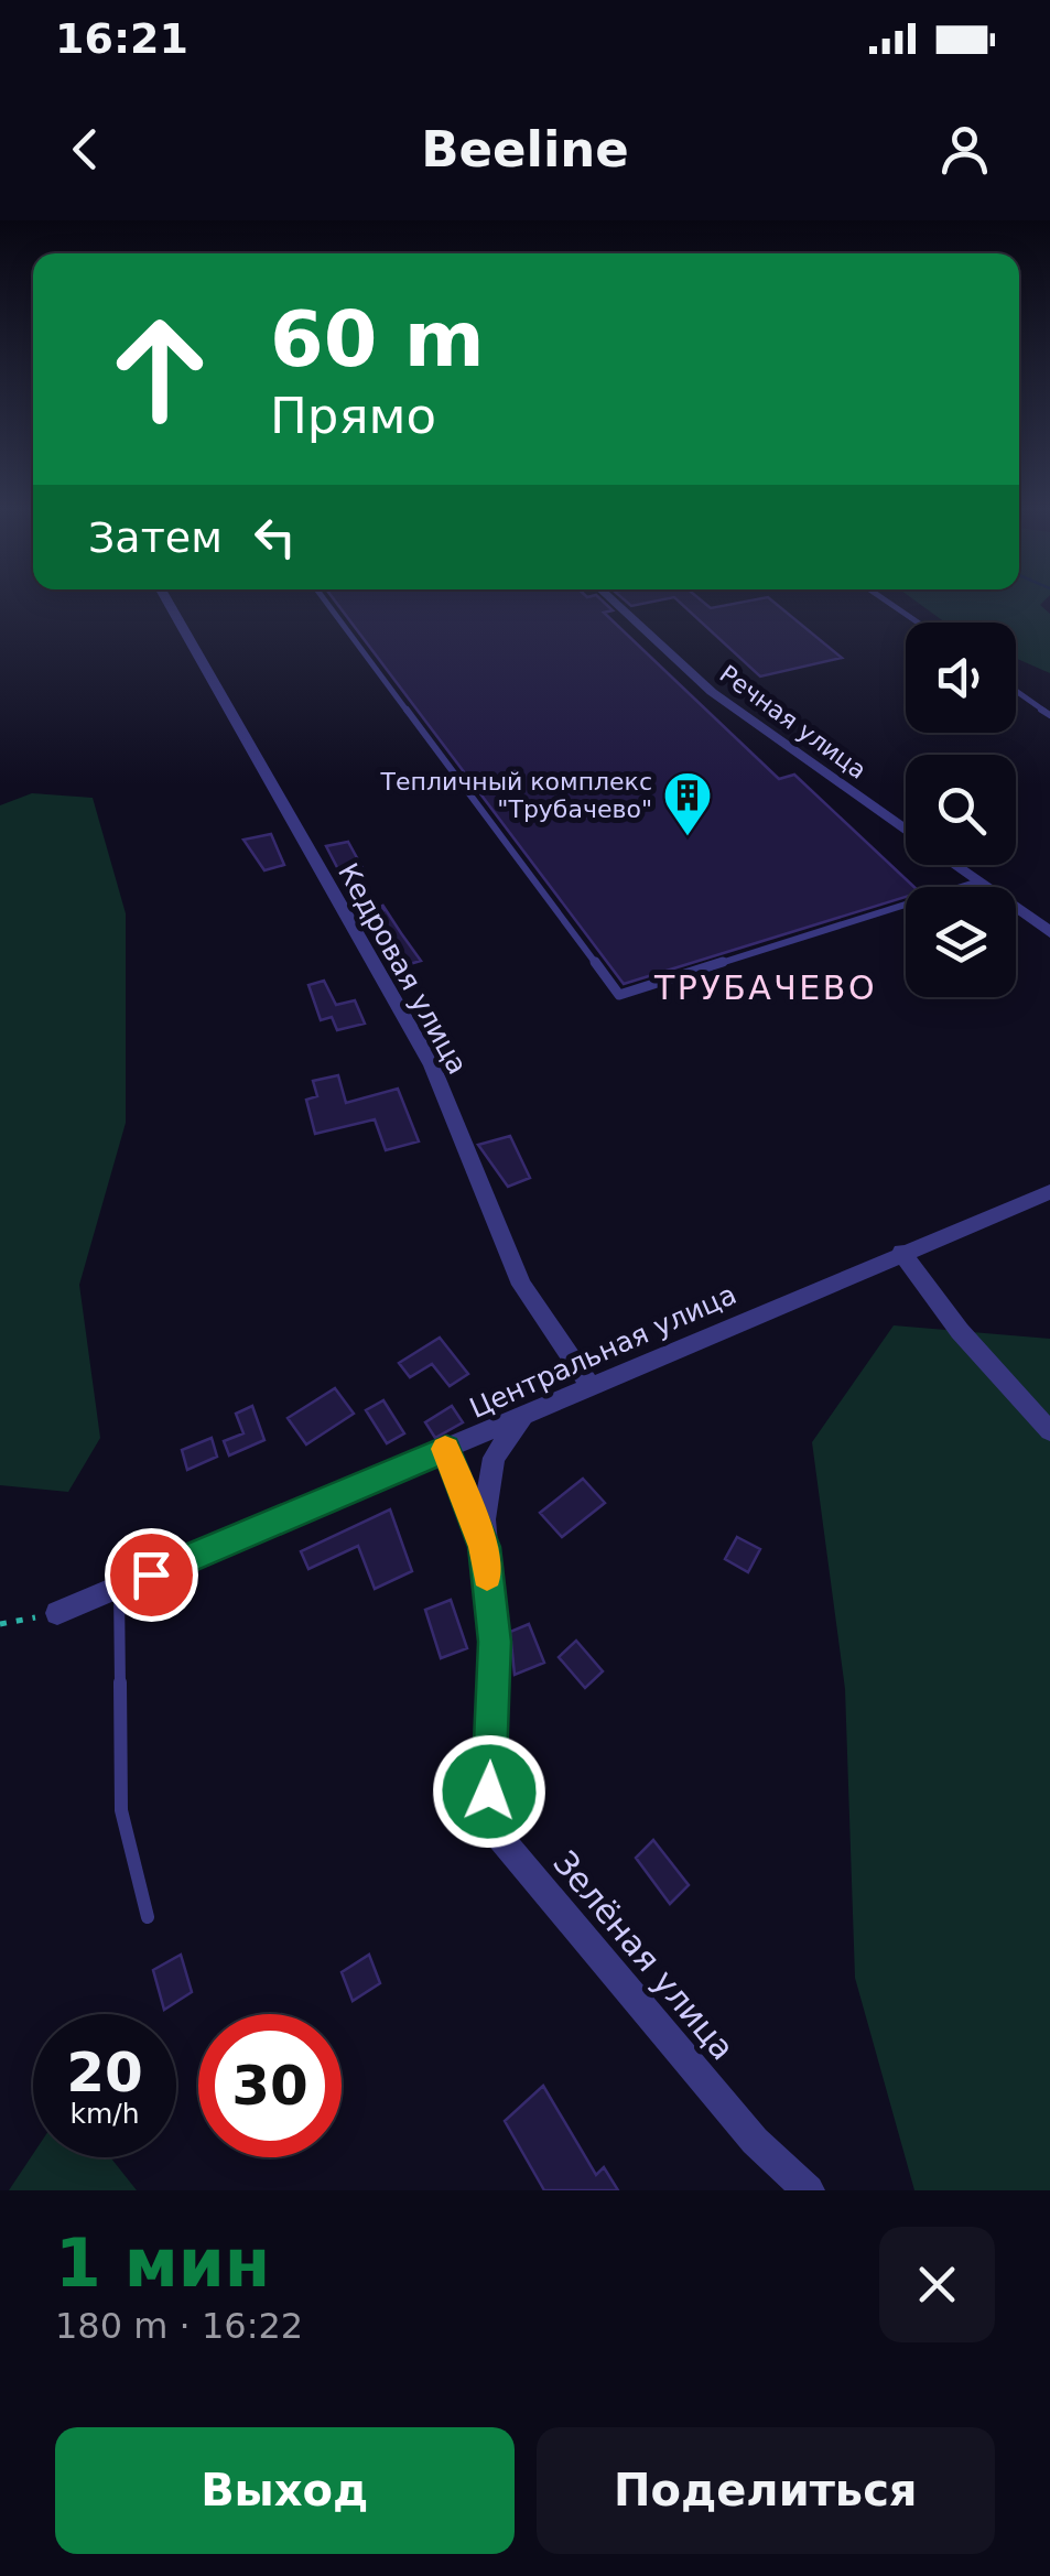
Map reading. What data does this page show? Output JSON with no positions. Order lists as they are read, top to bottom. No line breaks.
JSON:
{"streets":{"street":["Речная улица","Кедровая улица","Центральная улица","Зелёная улица"]},"crossings":[["Кедровая улица","Центральная улица"],["Центральная улица","Зелёная улица"]],"districts":["ТРУБАЧЕВО"],"places":{"building":["Тепличный комплекс \"Трубачево\""]},"page":{"status":"16:21","header":"Beeline","turn":["60 m","Прямо"],"then":"Затем","speed":"20 km/h","limit":"30","heading":["1 мин","180 m · 16:22"],"buttons":["Выход","Поделиться"]}}
